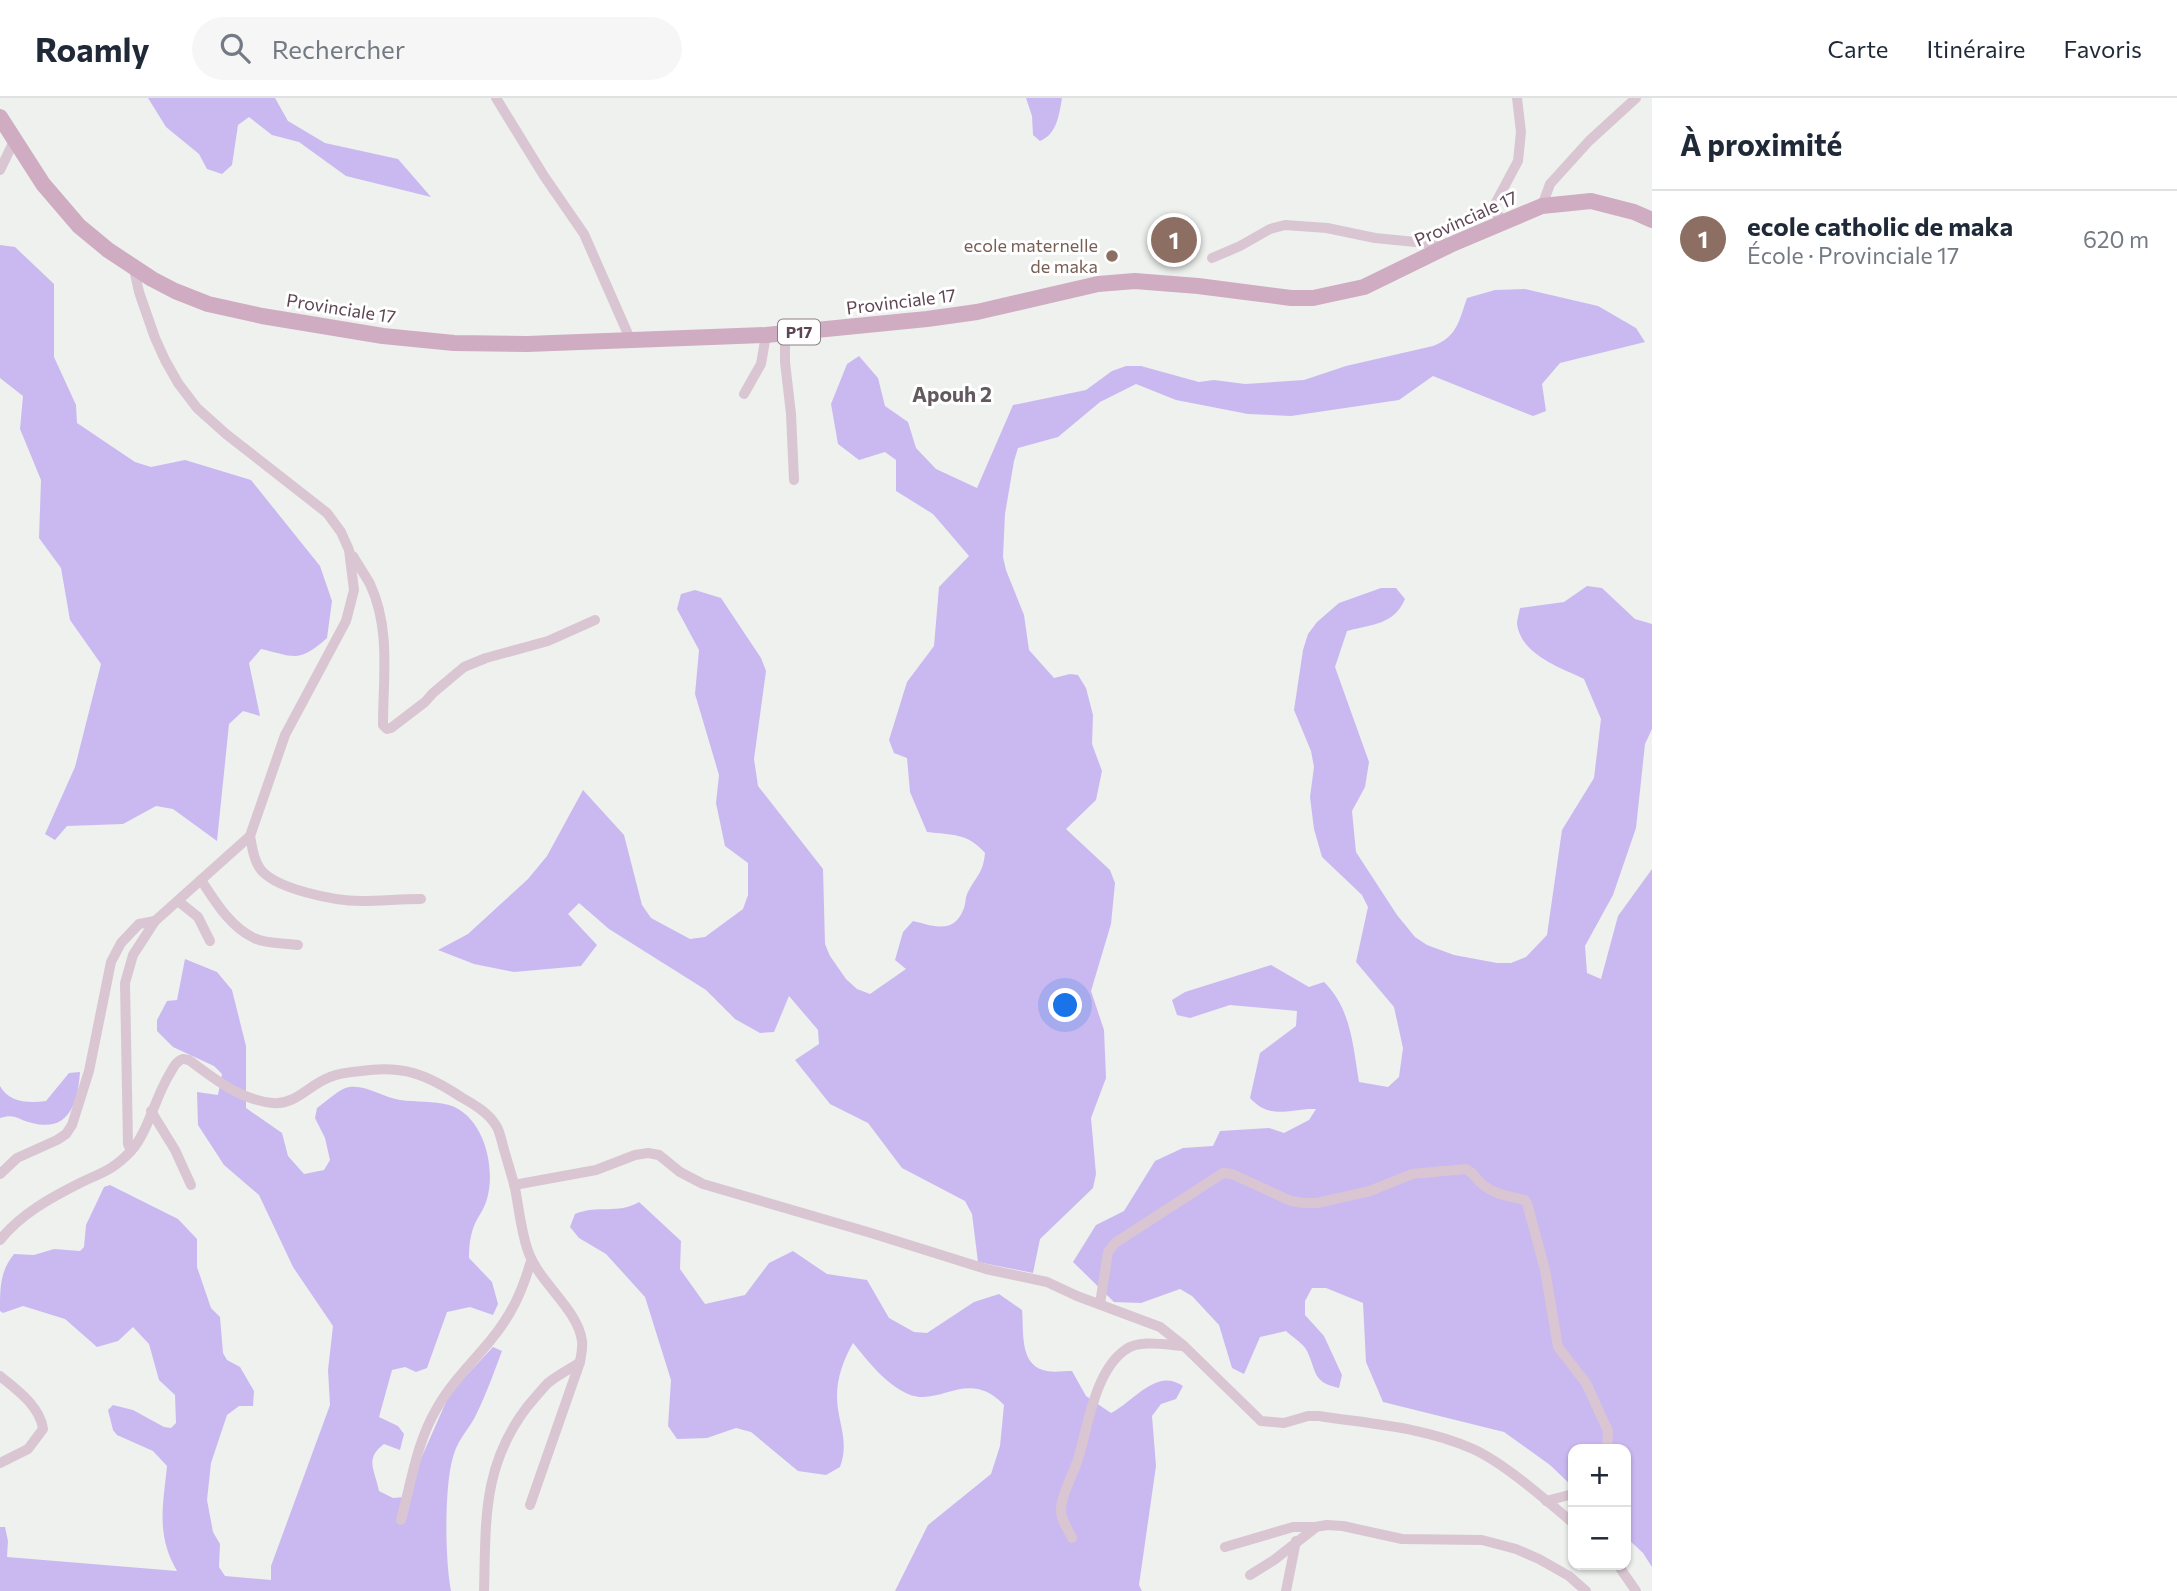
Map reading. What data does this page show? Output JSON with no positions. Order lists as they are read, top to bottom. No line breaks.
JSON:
{"streets":{"main road":["Provinciale 17","P17"]},"districts":["Apouh 2"],"places":["ecole maternelle de maka"],"page":{"header":"Roamly","search":"Rechercher","nav":["Carte","Itinéraire","Favoris"],"heading":"À proximité","list":[{"mark":"1","name":"ecole catholic de maka","note":"École · Provinciale 17","value":"620 m"}],"pins":"1","map_buttons":["+","−"]}}
